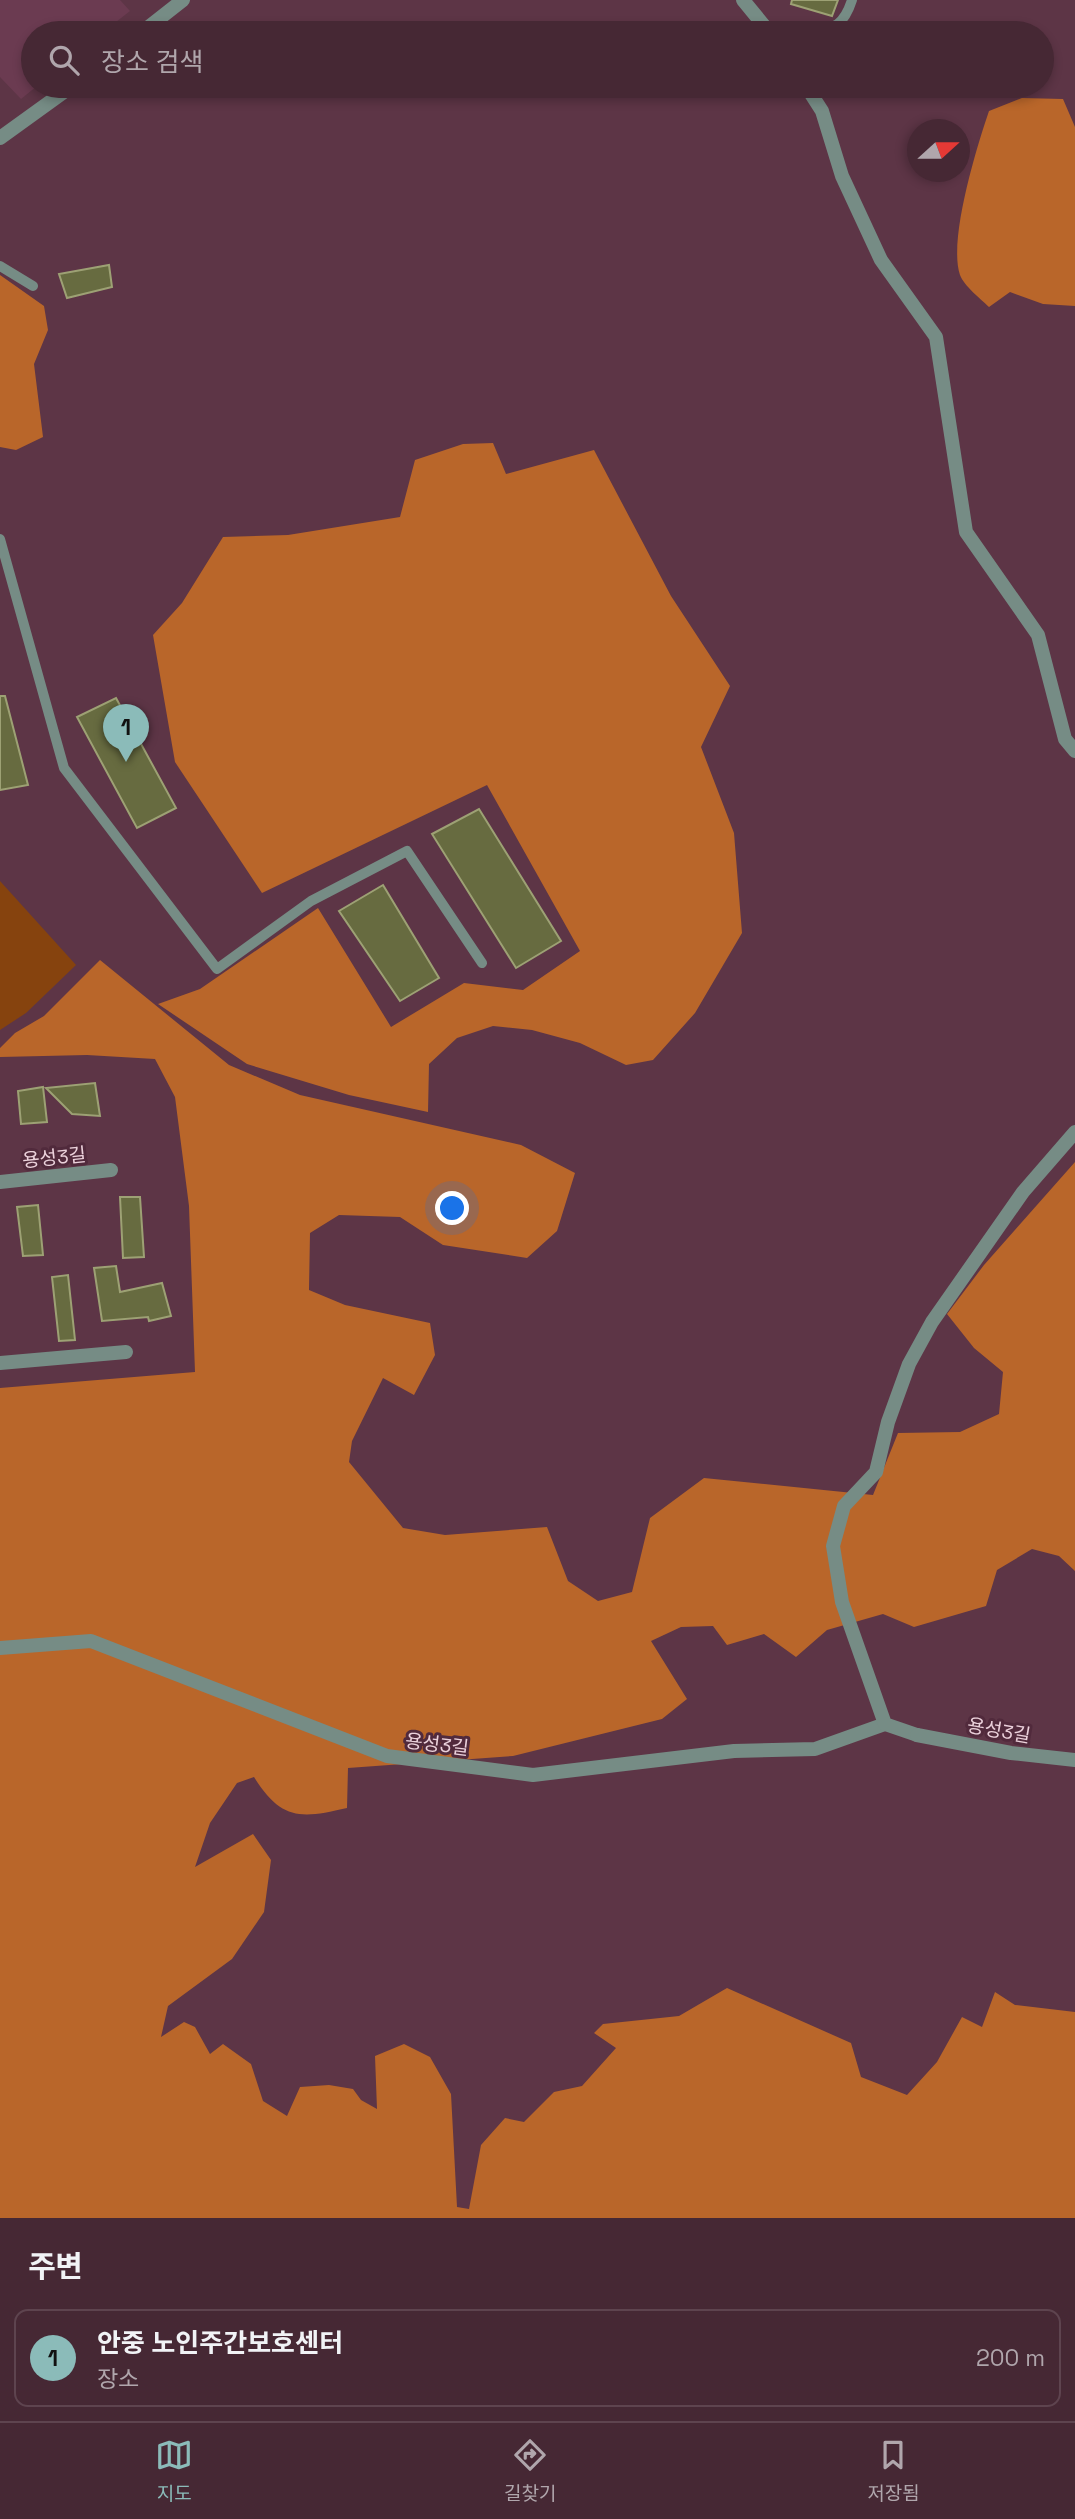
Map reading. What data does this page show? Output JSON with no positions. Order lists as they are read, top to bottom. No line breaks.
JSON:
{"streets":{"street":["용성3길"]},"north":"right","page":{"search":"장소 검색","pins":"1","heading":"주변","list":[{"mark":"1","name":"안중 노인주간보호센터","note":"장소","value":"200 m"}],"nav":["지도","길찾기","저장됨"]}}
